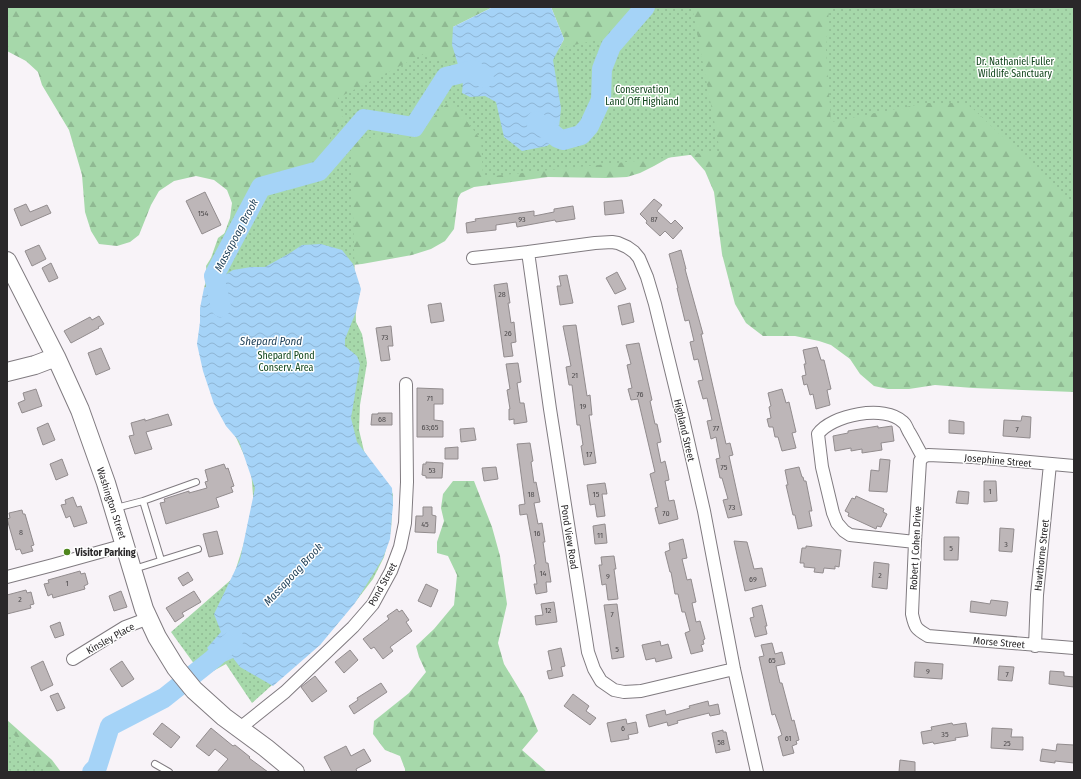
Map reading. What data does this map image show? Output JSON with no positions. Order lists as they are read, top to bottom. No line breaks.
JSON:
{"streets":{"main road":["Washington Street"],"street":["Highland Street","Josephine Street","Pond View Road","Robert J Cohen Drive","Hawthorne Street","Pond Street","Kinsley Place","Morse Street"]},"crossings":[["Highland Street","Pond View Road"],["Josephine Street","Robert J Cohen Drive"],["Josephine Street","Hawthorne Street"],["Washington Street","Pond Street"],["Washington Street","Kinsley Place"],["Robert J Cohen Drive","Morse Street"],["Hawthorne Street","Morse Street"]],"water":["Massapoag Brook","Shepard Pond"],"parks":["Dr. Nathaniel Fuller Wildlife Sanctuary","Conservation Land Off Highland","Shepard Pond Conserv. Area"],"places":["Visitor Parking"],"house_numbers":["154","93","87","28","26","73","21","76","71","19","68","63;65","77","7","17","75","53","1","18","15","73","70","45","8","16","11","3","5","14","2","9","69","1","2","12","7","5","65","9","7","6","35","61","58","25"]}
